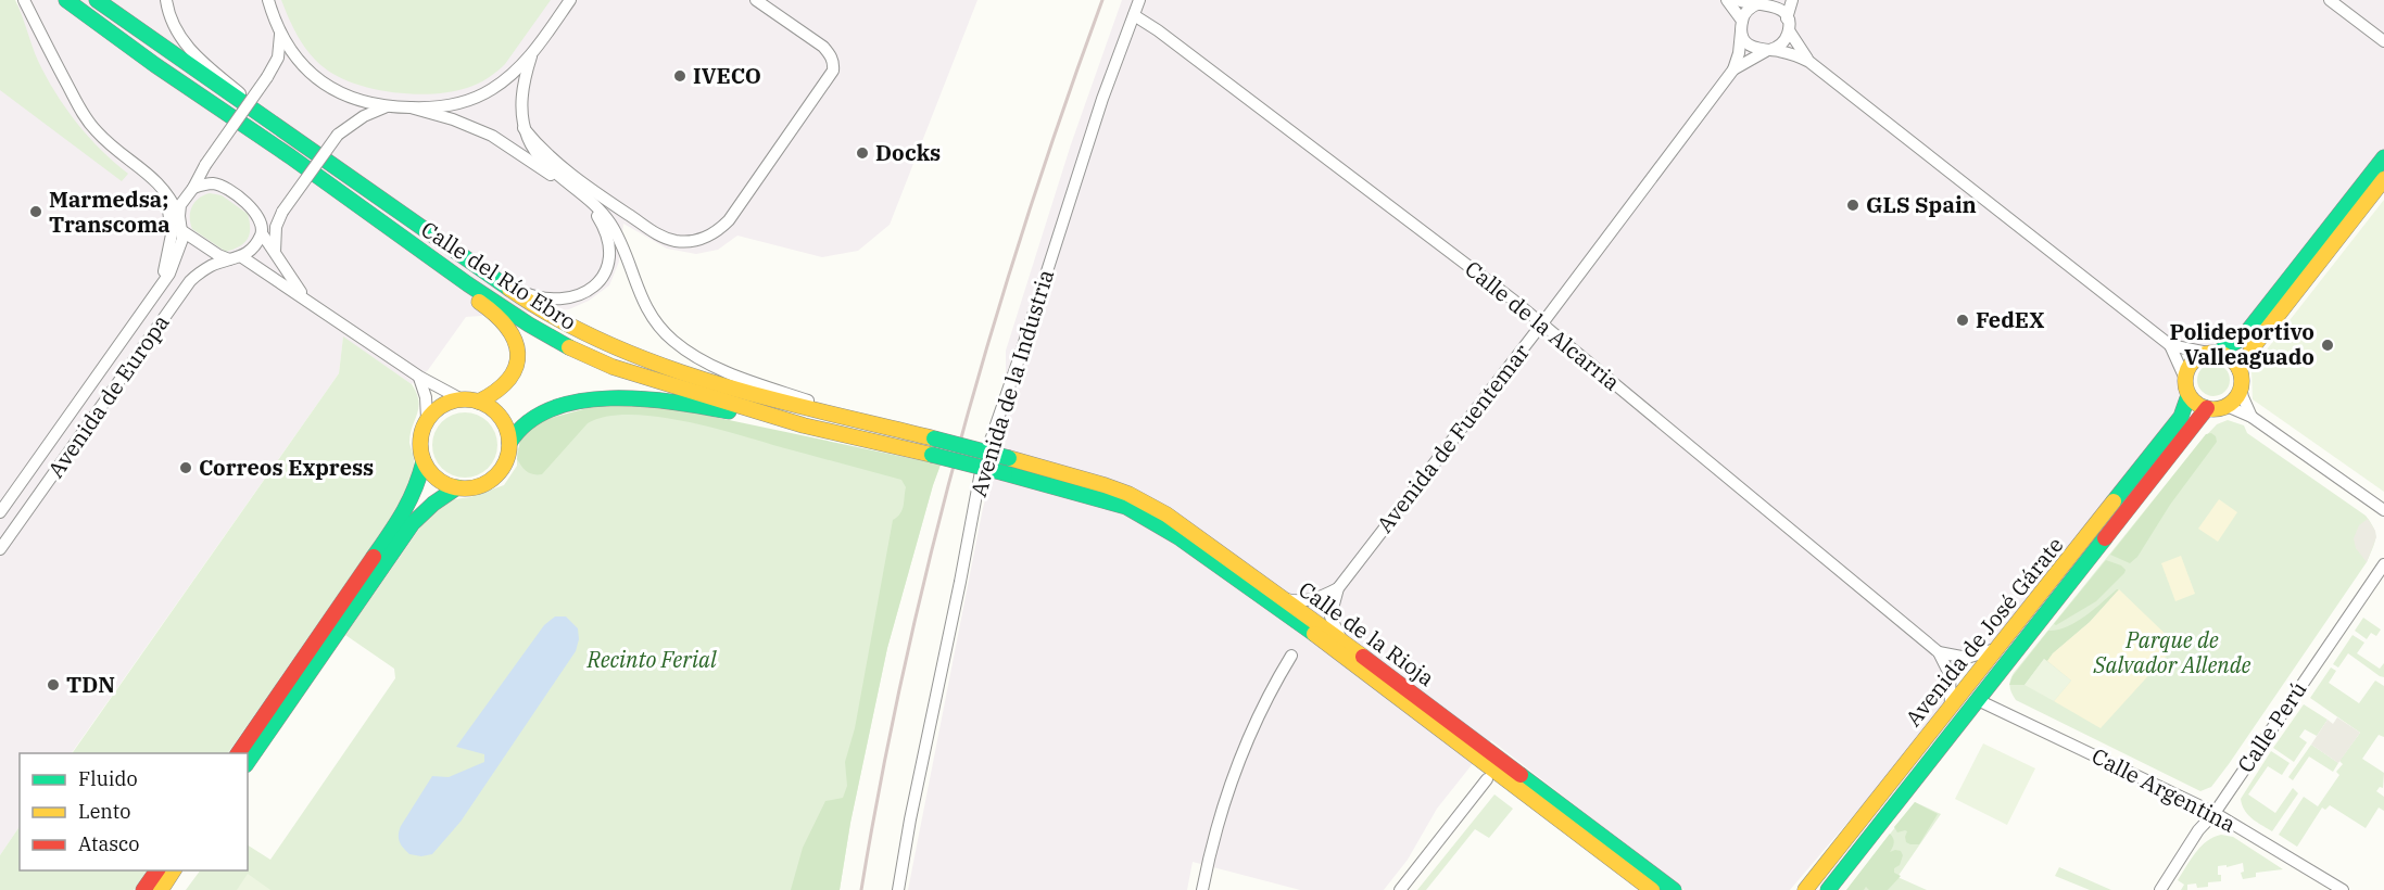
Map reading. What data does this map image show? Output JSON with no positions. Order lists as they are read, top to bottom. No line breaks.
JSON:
{"streets":{"main road":["Calle del Río Ebro","Avenida de José Gárate","Calle de la Rioja"],"street":["Calle de la Alcarria","Avenida de la Industria","Avenida de Europa","Avenida de Fuentemar","Calle Perú","Calle Argentina"]},"crossings":[["Calle del Río Ebro","Calle de la Rioja"],["Calle de la Alcarria","Avenida de la Industria"],["Calle de la Alcarria","Avenida de Fuentemar"],["Calle de la Alcarria","Avenida de José Gárate"],["Avenida de Fuentemar","Calle de la Rioja"],["Avenida de José Gárate","Calle Argentina"],["Calle Perú","Calle Argentina"]],"parks":["Parque de Salvador Allende","Recinto Ferial"],"places":["IVECO","Docks","GLS Spain","Marmedsa; Transcoma","FedEX","Polideportivo Valleaguado","Correos Express","TDN"],"legend":["Fluido","Lento","Atasco"]}
